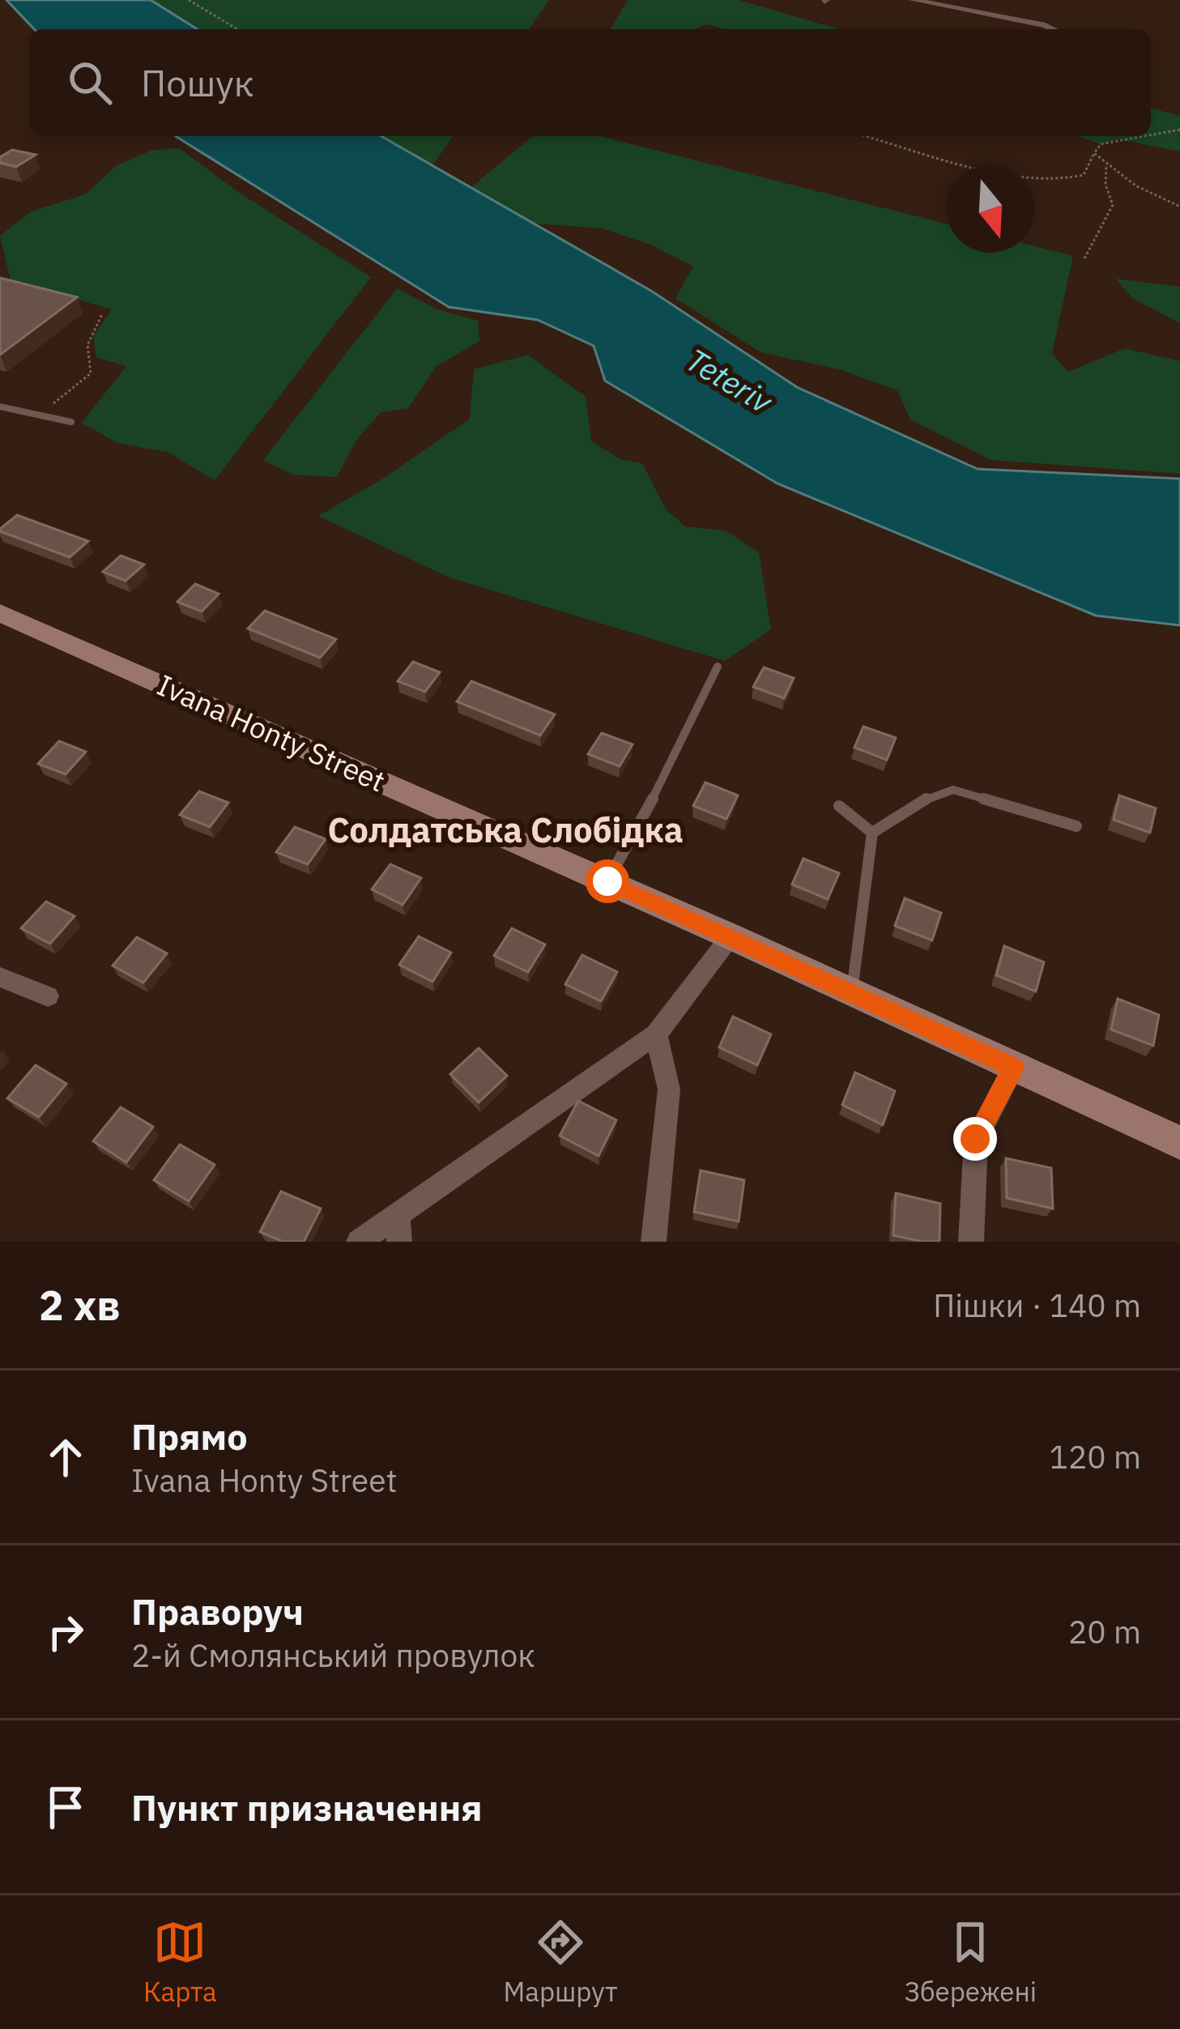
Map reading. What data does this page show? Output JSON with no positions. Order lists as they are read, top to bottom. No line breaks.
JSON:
{"streets":{"street":["Ivana Honty Street"]},"districts":["Солдатська Слобідка"],"water":["Teteriv"],"north":"bottom","page":{"search":"Пошук","heading":["2 хв","Пішки · 140 m"],"list":[["Прямо","Ivana Honty Street","120 m"],["Праворуч","2-й Смолянський провулок","20 m"],"Пункт призначення"],"nav":["Карта","Маршрут","Збережені"]}}
